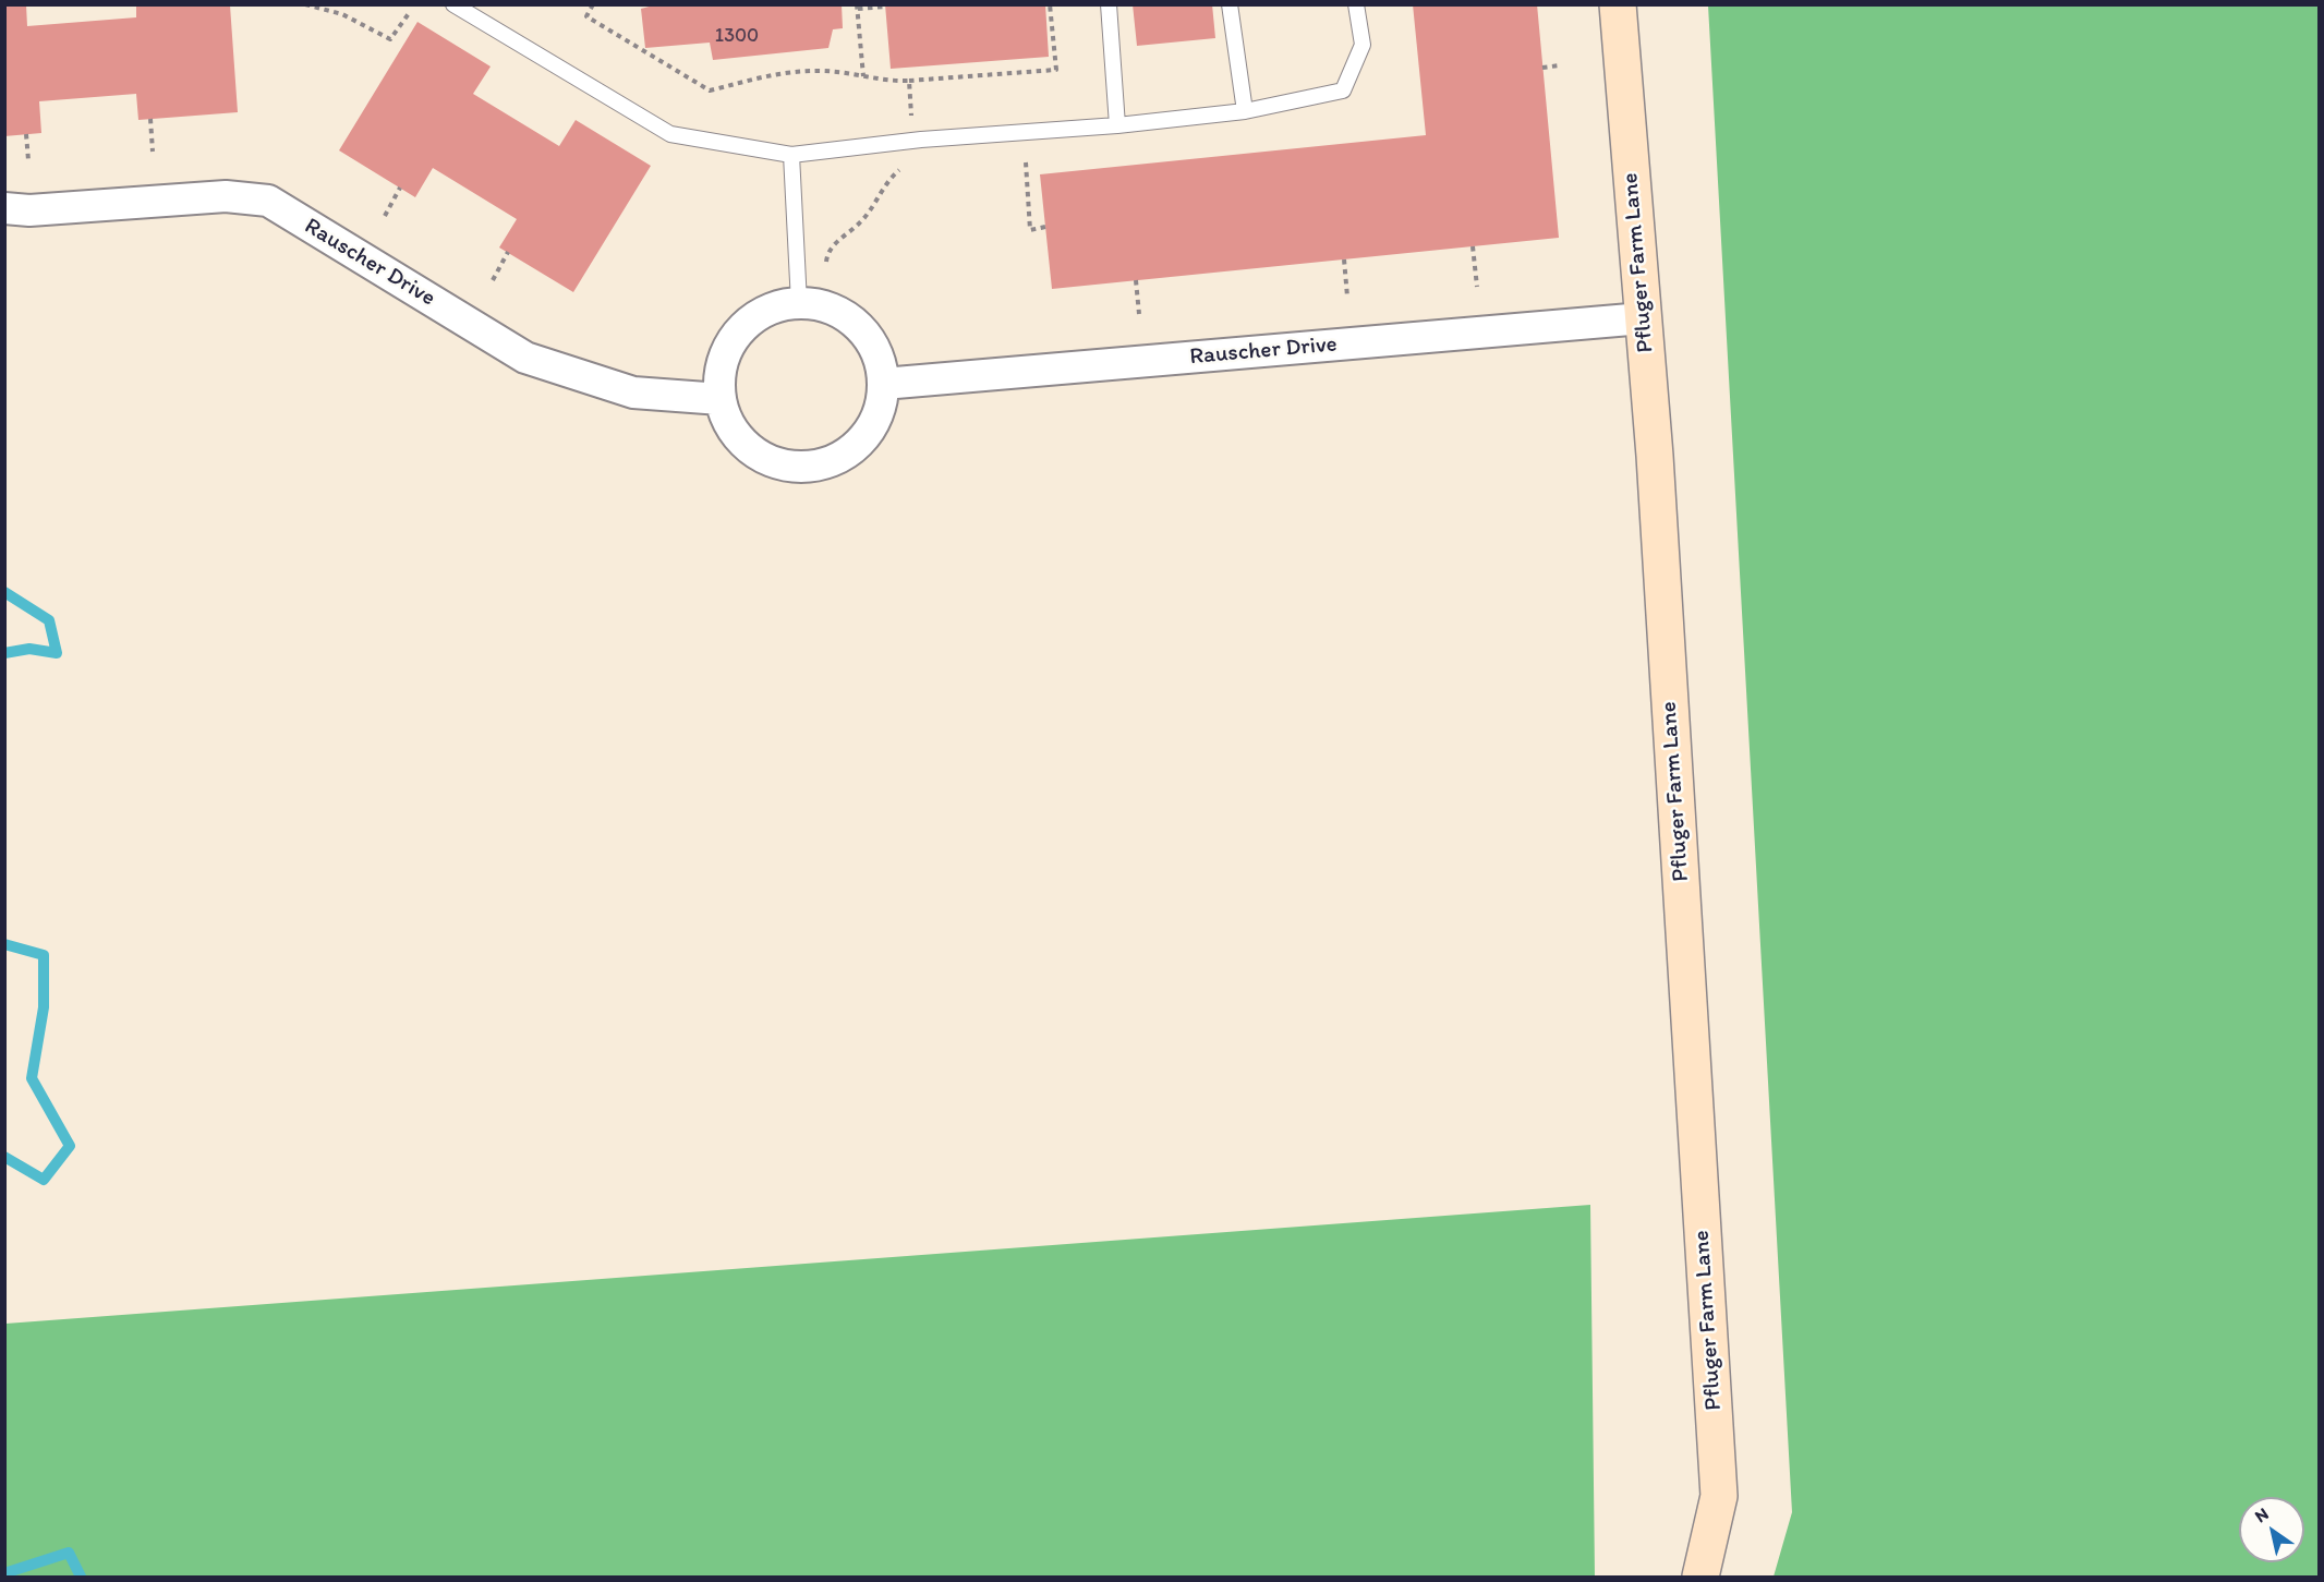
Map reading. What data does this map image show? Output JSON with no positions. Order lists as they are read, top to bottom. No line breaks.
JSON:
{"streets":{"street":["Rauscher Drive","Pfluger Farm Lane"]},"crossings":[["Rauscher Drive","Pfluger Farm Lane"]],"house_numbers":["1300"],"north":"top left"}
